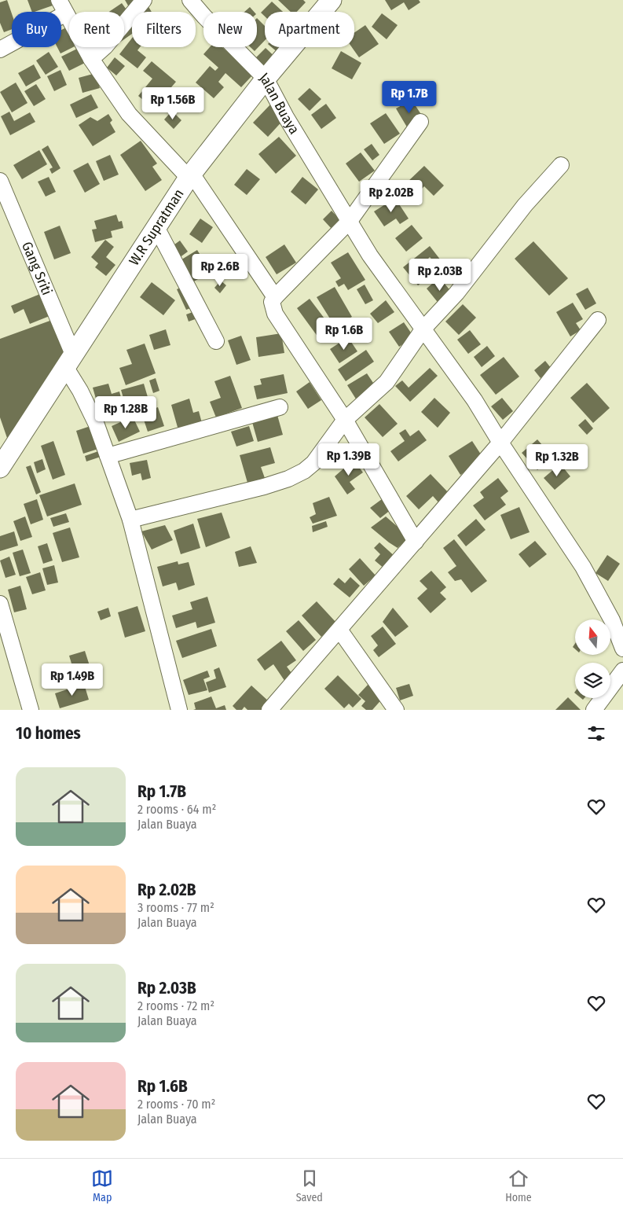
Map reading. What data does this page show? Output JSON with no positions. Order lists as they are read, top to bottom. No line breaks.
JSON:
{"streets":{"street":["Jalan Buaya","W.R Supratman","Gang Sriti"]},"crossings":[["Jalan Buaya","W.R Supratman"],["W.R Supratman","Gang Sriti"]],"north":"top","page":{"chip":["Buy","Rent","Filters","New","Apartment"],"price":["Rp 1.7B","Rp 1.56B","Rp 2.02B","Rp 2.6B","Rp 2.03B","Rp 1.6B","Rp 1.28B","Rp 1.39B","Rp 1.32B","Rp 1.49B"],"heading":"10 homes","list":[{"name":"Rp 1.7B","note":"2 rooms · 64 m² · Jalan Buaya"},{"name":"Rp 2.02B","note":"3 rooms · 77 m² · Jalan Buaya"},{"name":"Rp 2.03B","note":"2 rooms · 72 m² · Jalan Buaya"},{"name":"Rp 1.6B","note":"2 rooms · 70 m² · Jalan Buaya"}],"tabs":["Map","Saved","Home"]}}
